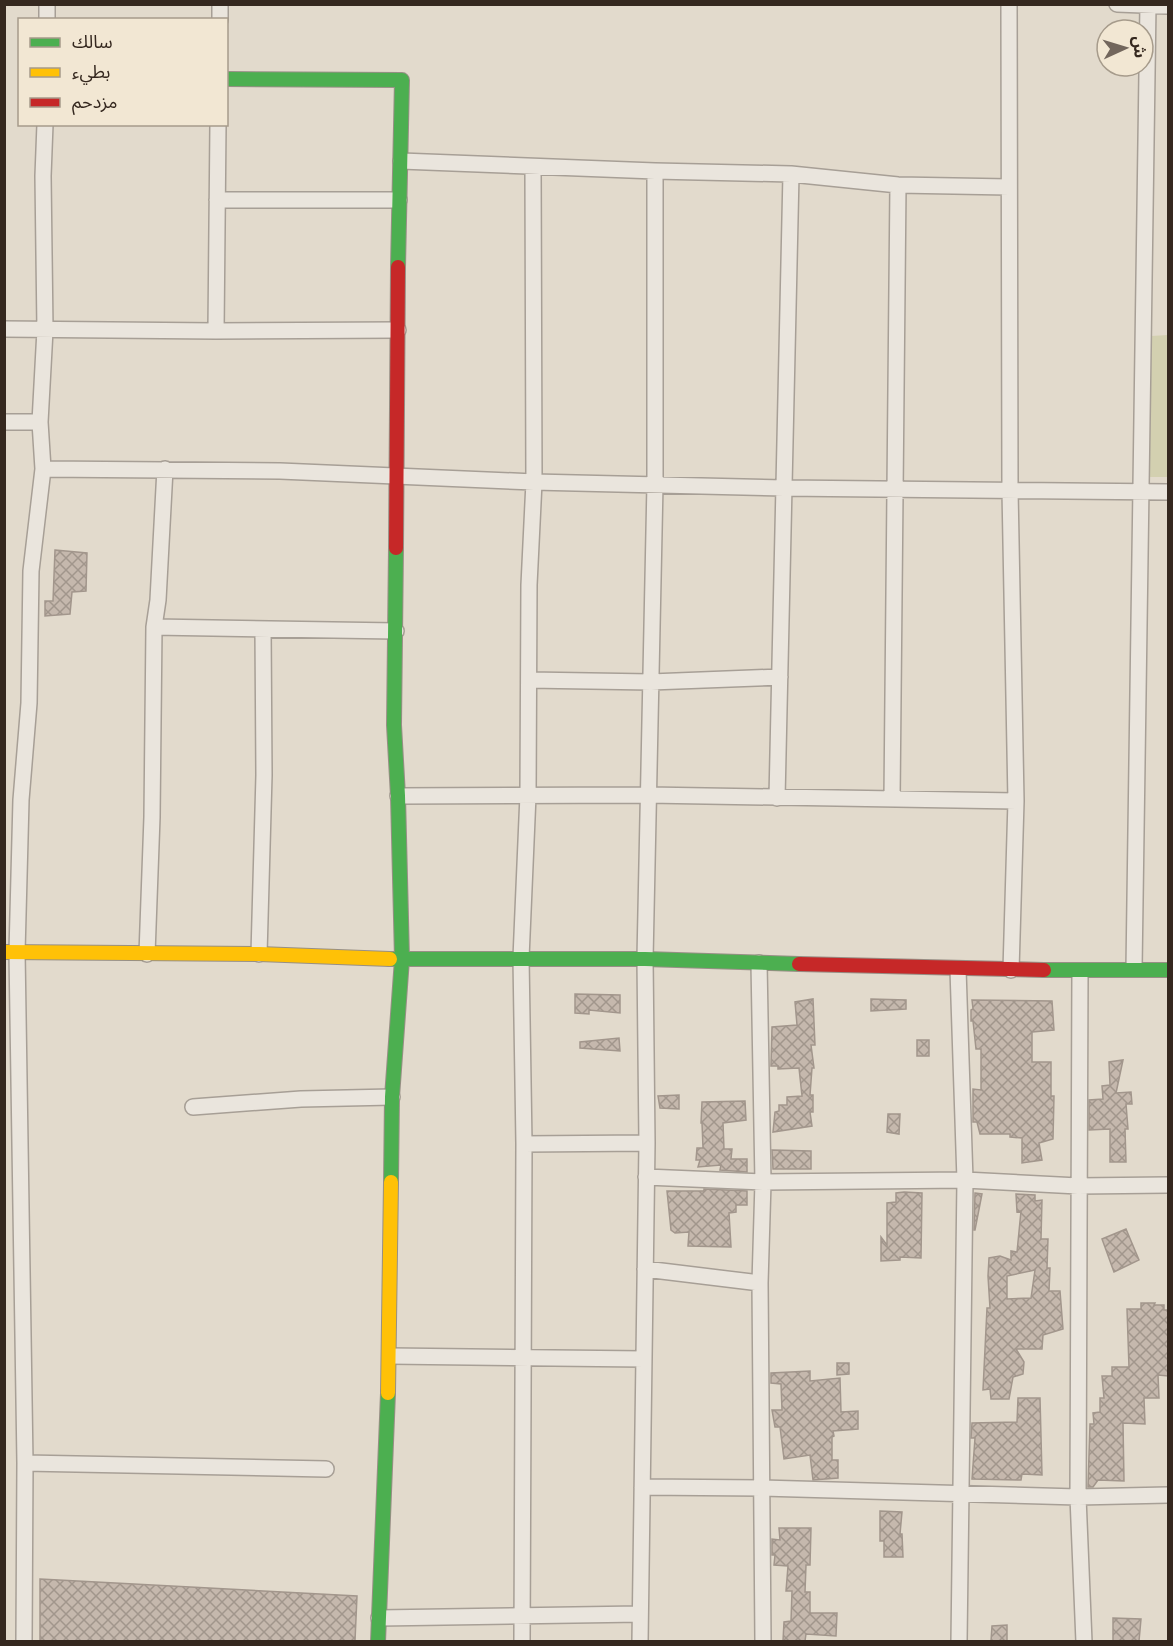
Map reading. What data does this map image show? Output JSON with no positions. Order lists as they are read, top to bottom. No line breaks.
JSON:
{"legend":["سالك","بطيء","مزدحم"],"north":"right"}
